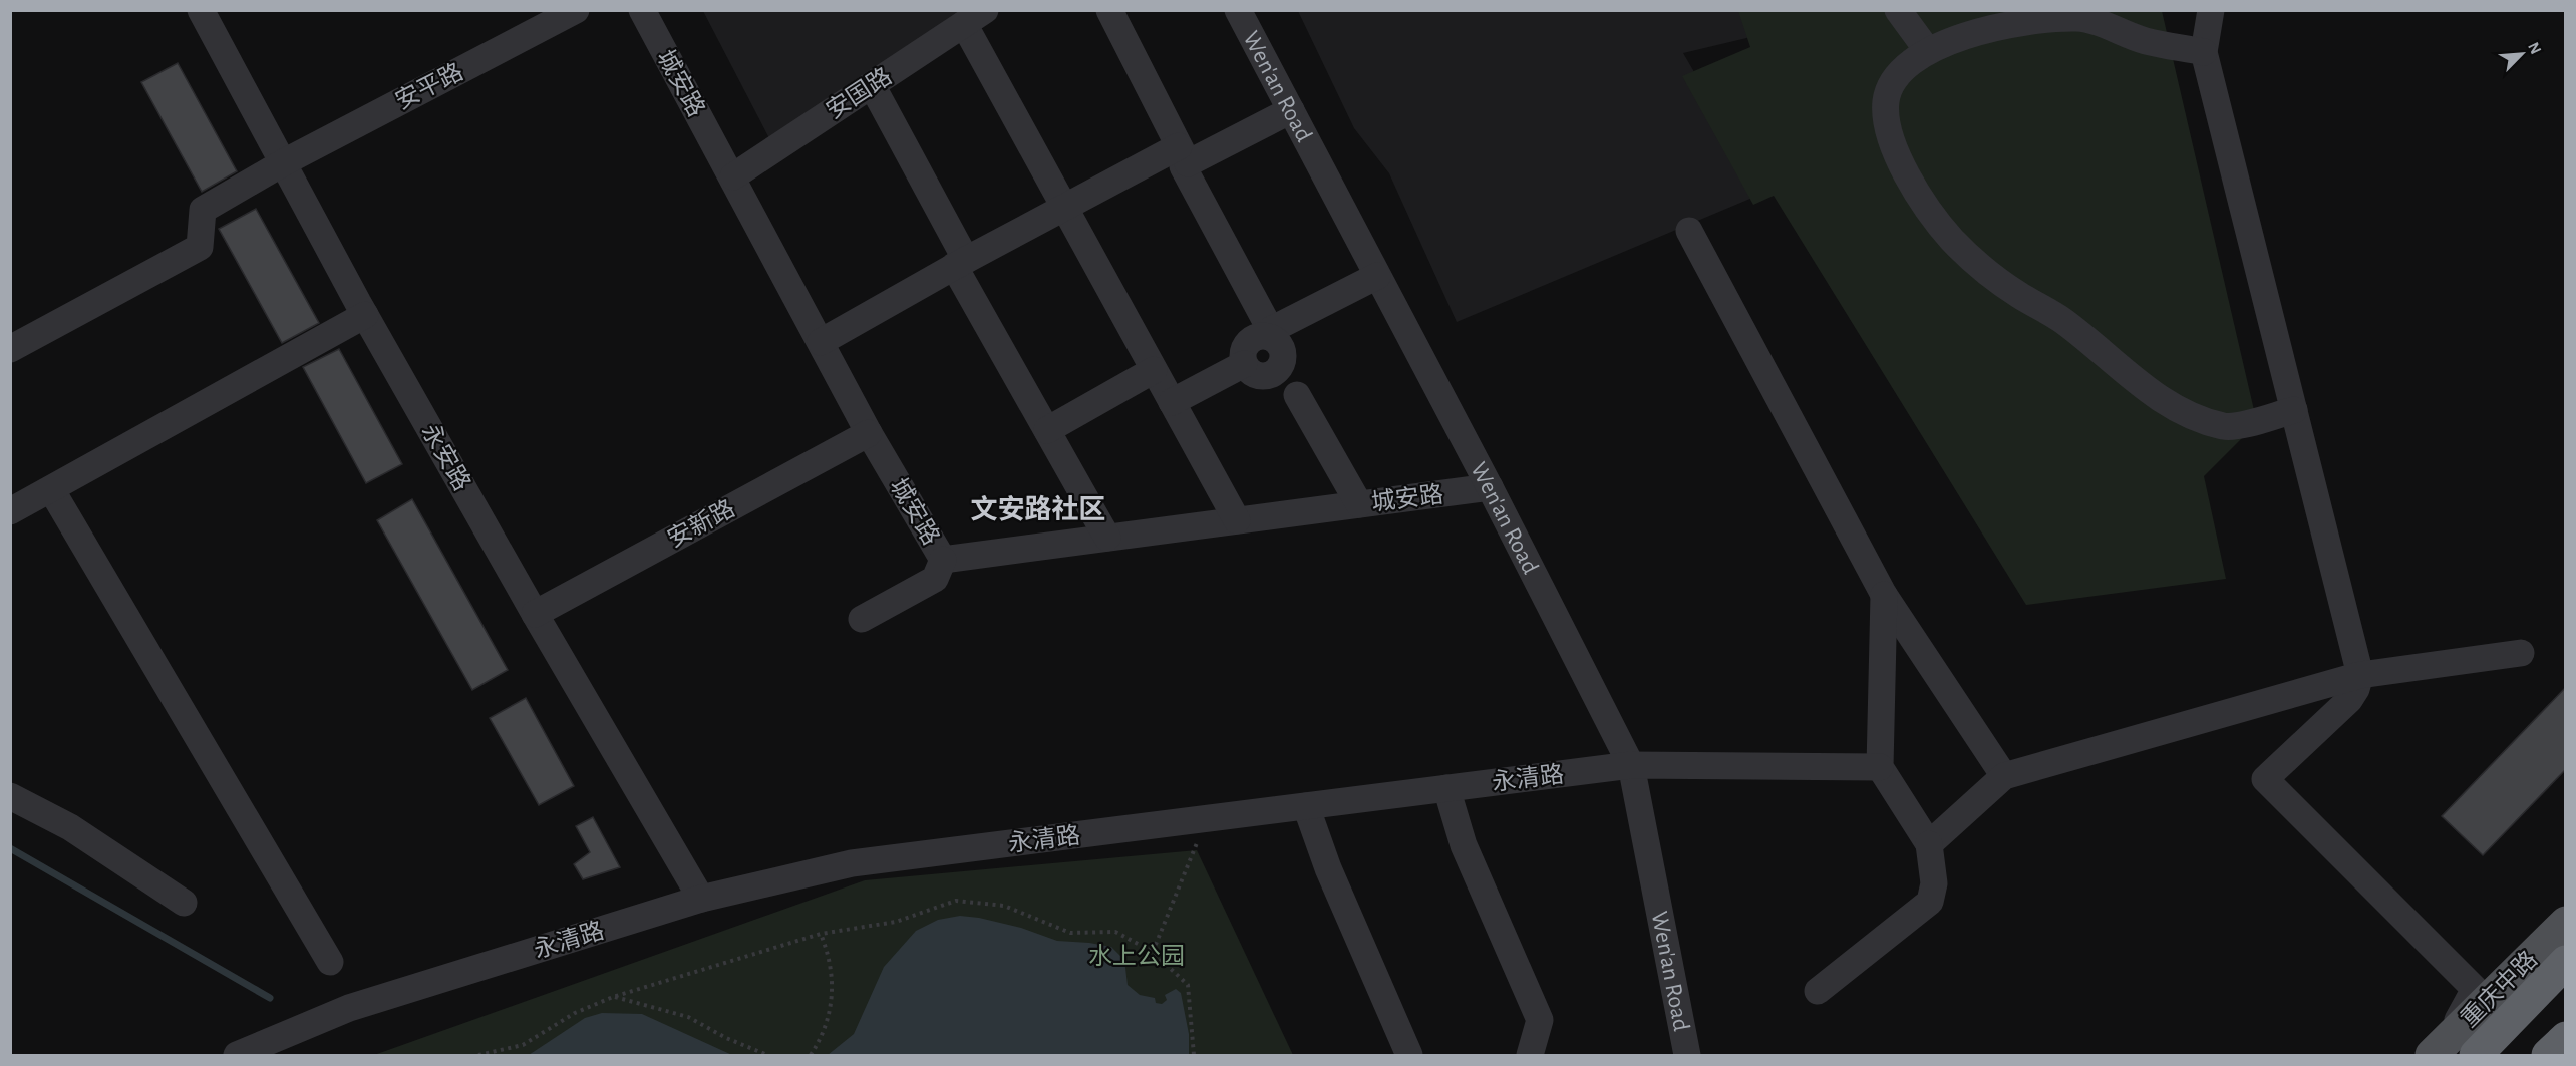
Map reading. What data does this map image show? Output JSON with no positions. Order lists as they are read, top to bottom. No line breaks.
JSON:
{"streets":{"main road":["重庆中路"],"street":["城安路","安平路","Wen'an Road","安国路","永安路","安新路","永清路"]},"crossings":[["城安路","Wen'an Road"],["城安路","安国路"],["城安路","安新路"],["安平路","永安路"],["Wen'an Road","永清路"],["永安路","安新路"],["永安路","永清路"]],"districts":["文安路社区"],"parks":["水上公园"],"north":"top right"}
